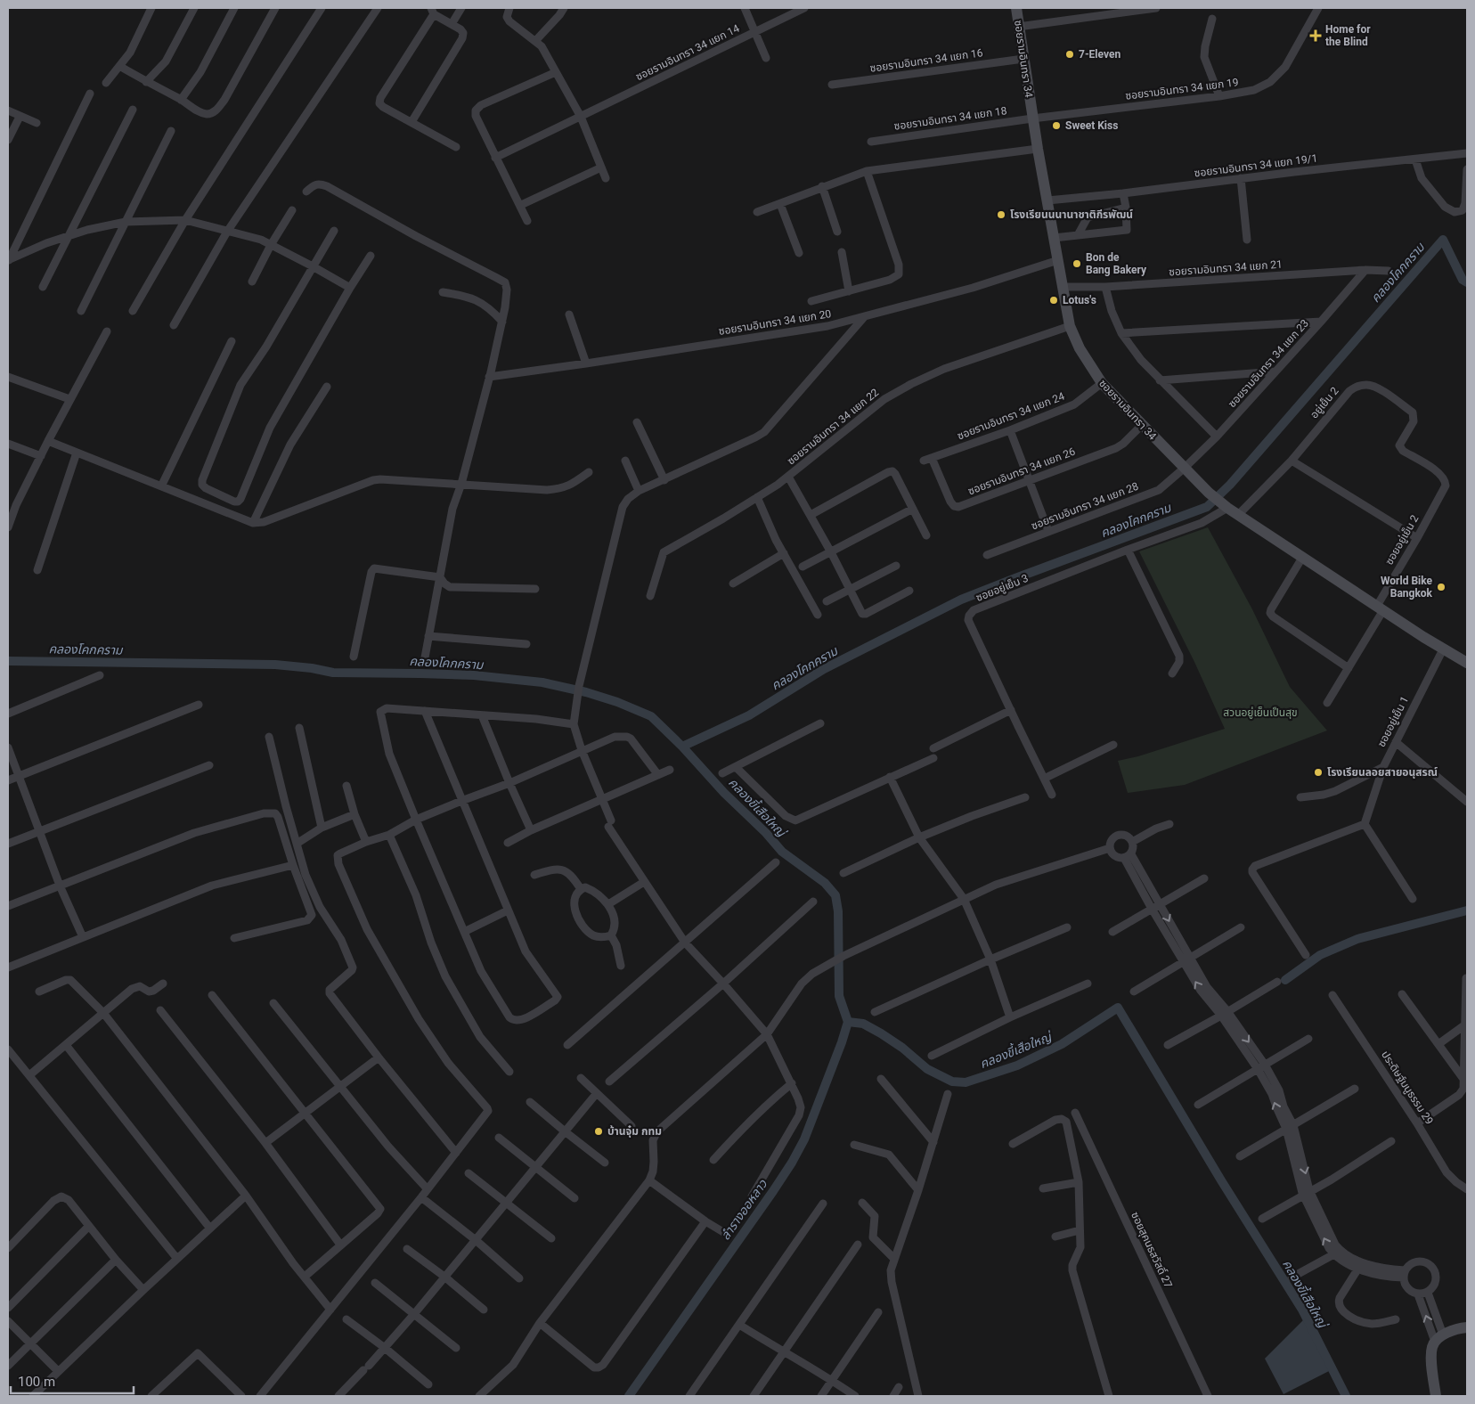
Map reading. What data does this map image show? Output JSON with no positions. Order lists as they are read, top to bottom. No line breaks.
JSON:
{"streets":{"street":["ซอยรามอินทรา 34 แยก 14","ซอยรามอินทรา 34","ซอยรามอินทรา 34 แยก 16","ซอยรามอินทรา 34 แยก 19","ซอยรามอินทรา 34 แยก 18","ซอยรามอินทรา 34 แยก 19/1","ซอยรามอินทรา 34 แยก 21","ซอยรามอินทรา 34 แยก 20","ซอยรามอินทรา 34 แยก 23","อยู่เย็น 2","ซอยรามอินทรา 34 แยก 24","ซอยรามอินทรา 34 แยก 22","ซอยรามอินทรา 34 แยก 26","ซอยรามอินทรา 34 แยก 28","ซอยอยู่เย็น 2","ซอยอยู่เย็น 3","ซอยอยู่เย็น 1","ประดิษฐ์มนูธรรม 29","ซอยสุคนธสวัสดิ์ 27"]},"crossings":[["ซอยรามอินทรา 34","ซอยรามอินทรา 34 แยก 16"],["ซอยรามอินทรา 34","ซอยรามอินทรา 34 แยก 19"],["ซอยรามอินทรา 34","ซอยรามอินทรา 34 แยก 18"],["ซอยรามอินทรา 34","ซอยรามอินทรา 34 แยก 19/1"],["ซอยรามอินทรา 34","ซอยรามอินทรา 34 แยก 21"],["ซอยรามอินทรา 34","ซอยรามอินทรา 34 แยก 20"],["ซอยรามอินทรา 34","ซอยรามอินทรา 34 แยก 23"],["ซอยรามอินทรา 34","ซอยรามอินทรา 34 แยก 24"],["ซอยรามอินทรา 34","ซอยรามอินทรา 34 แยก 22"],["ซอยรามอินทรา 34","ซอยรามอินทรา 34 แยก 26"],["ซอยรามอินทรา 34","ซอยรามอินทรา 34 แยก 28"],["ซอยรามอินทรา 34","ซอยอยู่เย็น 2"],["ซอยรามอินทรา 34","ซอยอยู่เย็น 3"],["ซอยรามอินทรา 34","ซอยอยู่เย็น 1"],["ซอยรามอินทรา 34 แยก 19","ซอยรามอินทรา 34 แยก 18"],["ซอยรามอินทรา 34 แยก 21","ซอยรามอินทรา 34 แยก 23"],["ซอยรามอินทรา 34 แยก 23","ซอยรามอินทรา 34 แยก 28"],["อยู่เย็น 2","ซอยอยู่เย็น 2"],["ซอยรามอินทรา 34 แยก 24","ซอยรามอินทรา 34 แยก 26"]],"water":["คลองโคกคราม","คลองขี้เสือใหญ่","ลำรางออหลาว"],"parks":["สวนอยู่เย็นเป็นสุข"],"places":{"health":["Home for the Blind"],"other":["7-Eleven","Sweet Kiss","โรงเรียนนนานาชาติกีรพัฒน์","Bon de Bang Bakery","Lotus's","World Bike Bangkok","โรงเรียนลอยสายอนุสรณ์","บ้านจุ๋ม กทม"]},"scale_bar":"100 m"}
